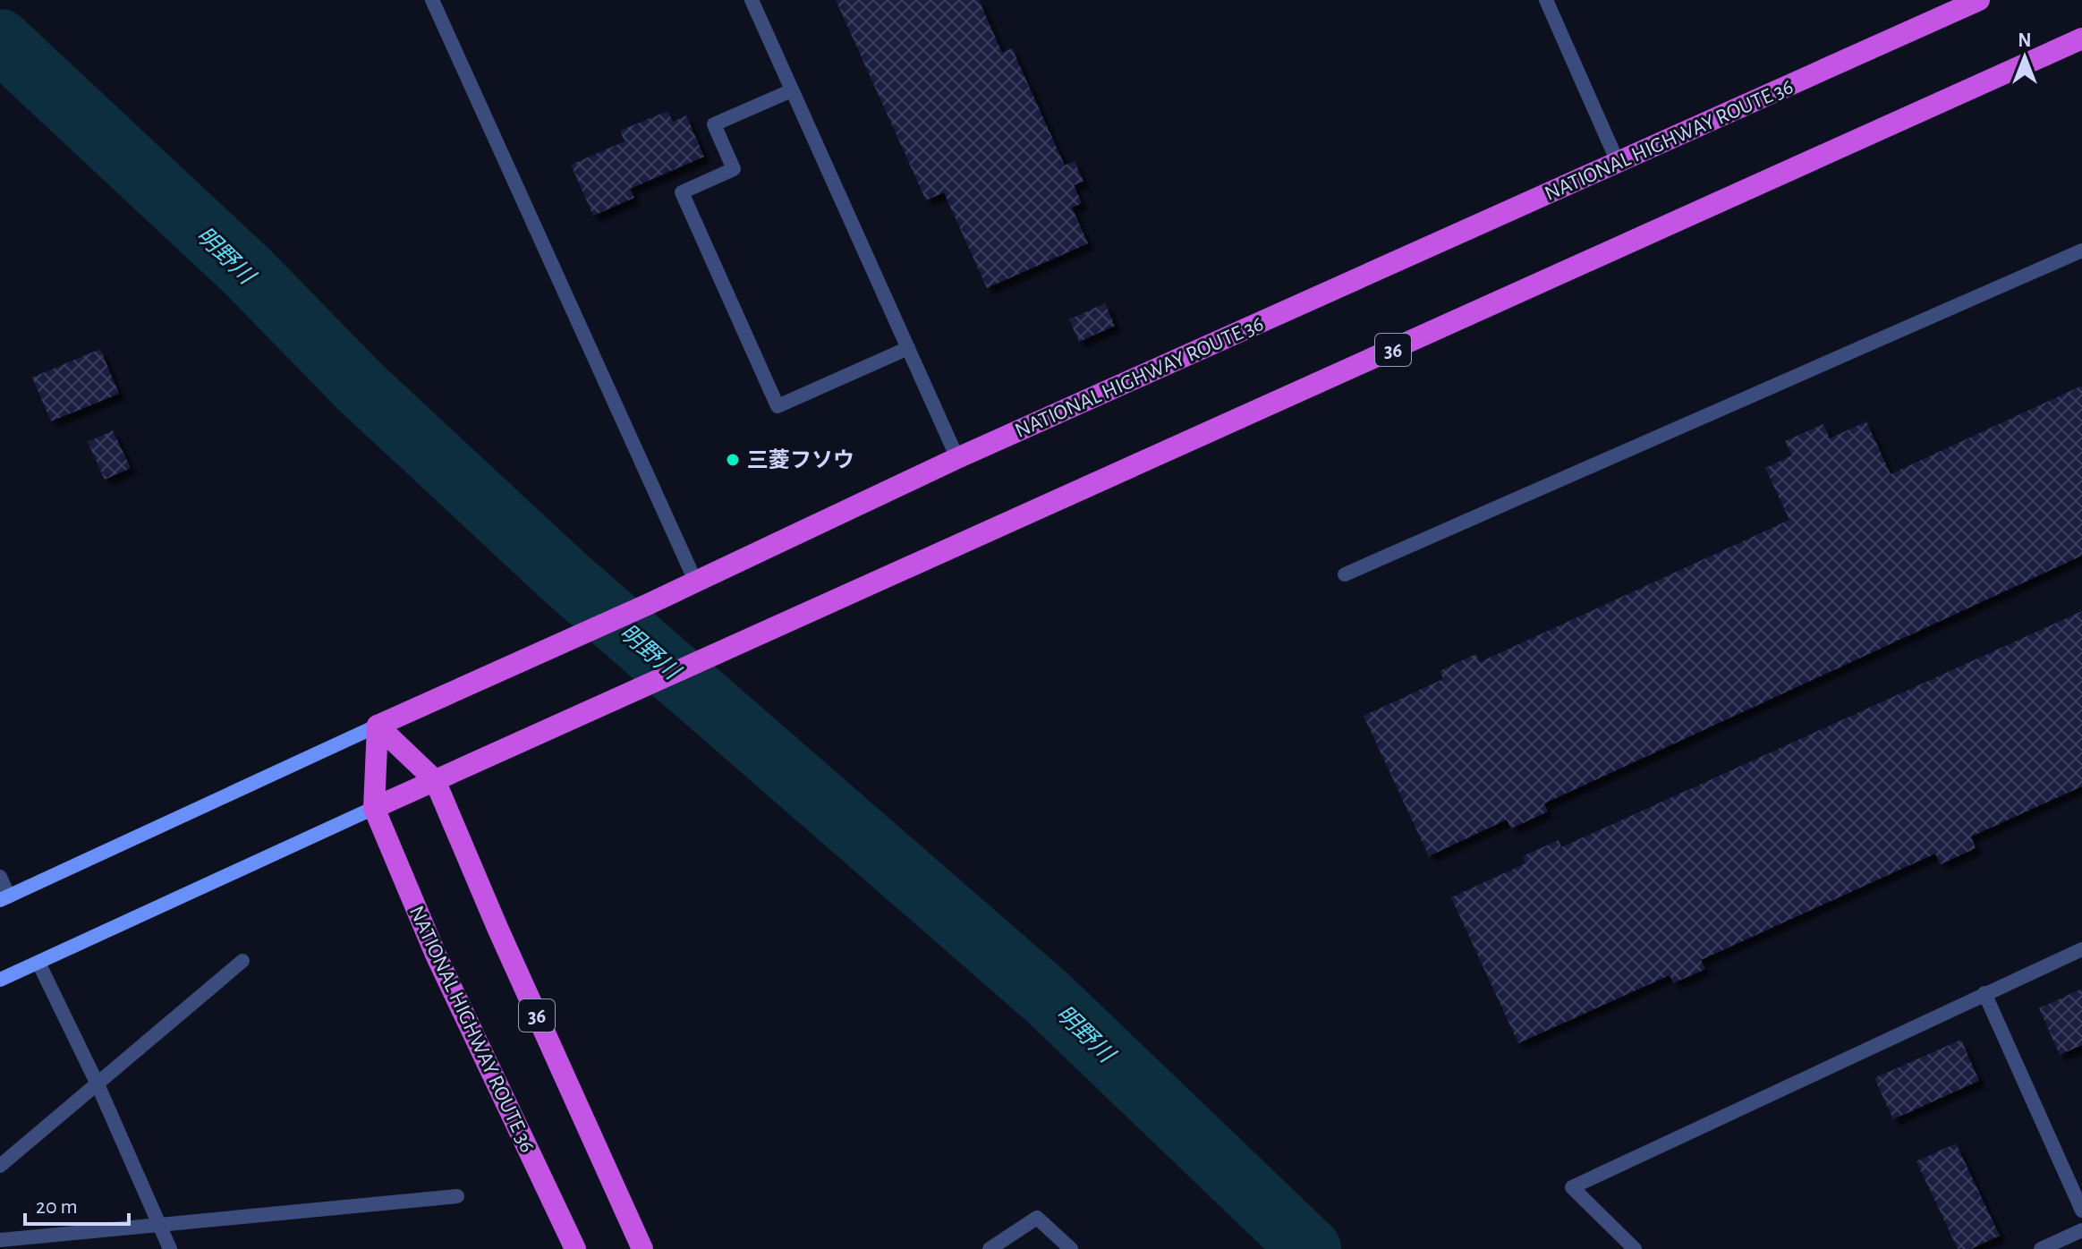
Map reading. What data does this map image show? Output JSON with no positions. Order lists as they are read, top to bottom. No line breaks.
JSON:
{"streets":{"highway":["NATIONAL HIGHWAY ROUTE 36","36"]},"crossings":[["NATIONAL HIGHWAY ROUTE 36","36"]],"water":["明野川"],"places":["三菱フソウ"],"scale_bar":"20 m","north":"top"}
